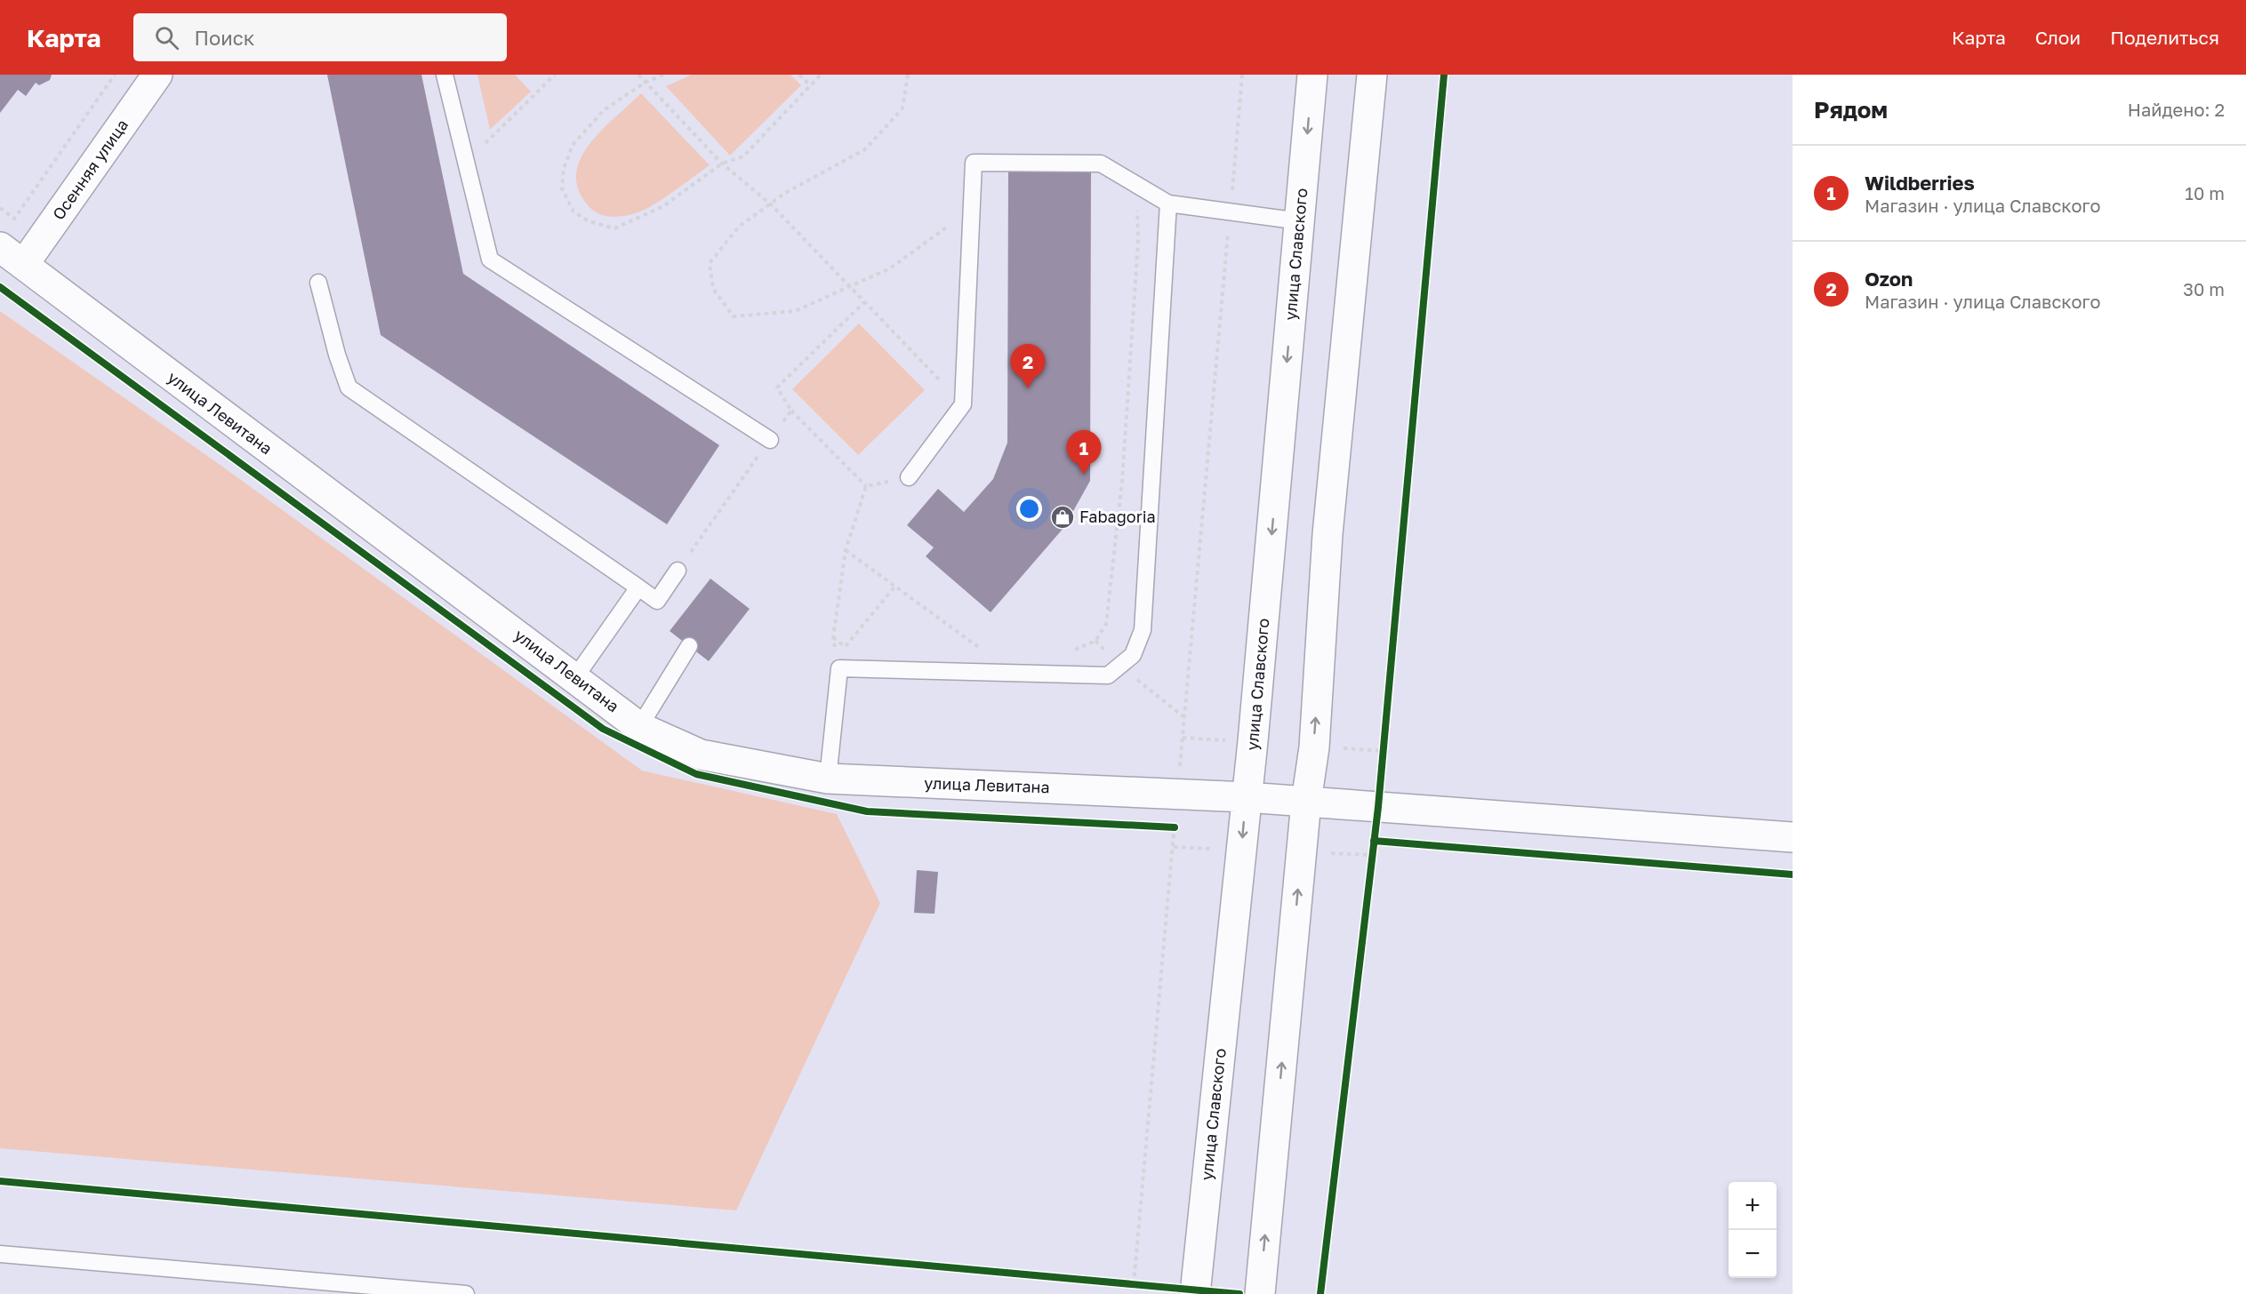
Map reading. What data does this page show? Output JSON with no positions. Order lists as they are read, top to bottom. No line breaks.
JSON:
{"streets":{"street":["Осенняя улица","улица Славского","улица Левитана"]},"crossings":[["Осенняя улица","улица Левитана"],["улица Славского","улица Левитана"]],"places":{"shop":["Fabagoria"]},"page":{"header":"Карта","search":"Поиск","nav":["Карта","Слои","Поделиться"],"heading":["Рядом","Найдено: 2"],"list":[{"mark":"1","name":"Wildberries","note":"Магазин · улица Славского","value":"10 m"},{"mark":"2","name":"Ozon","note":"Магазин · улица Славского","value":"30 m"}],"pins":["2","1"],"map_buttons":["+","−"]}}
